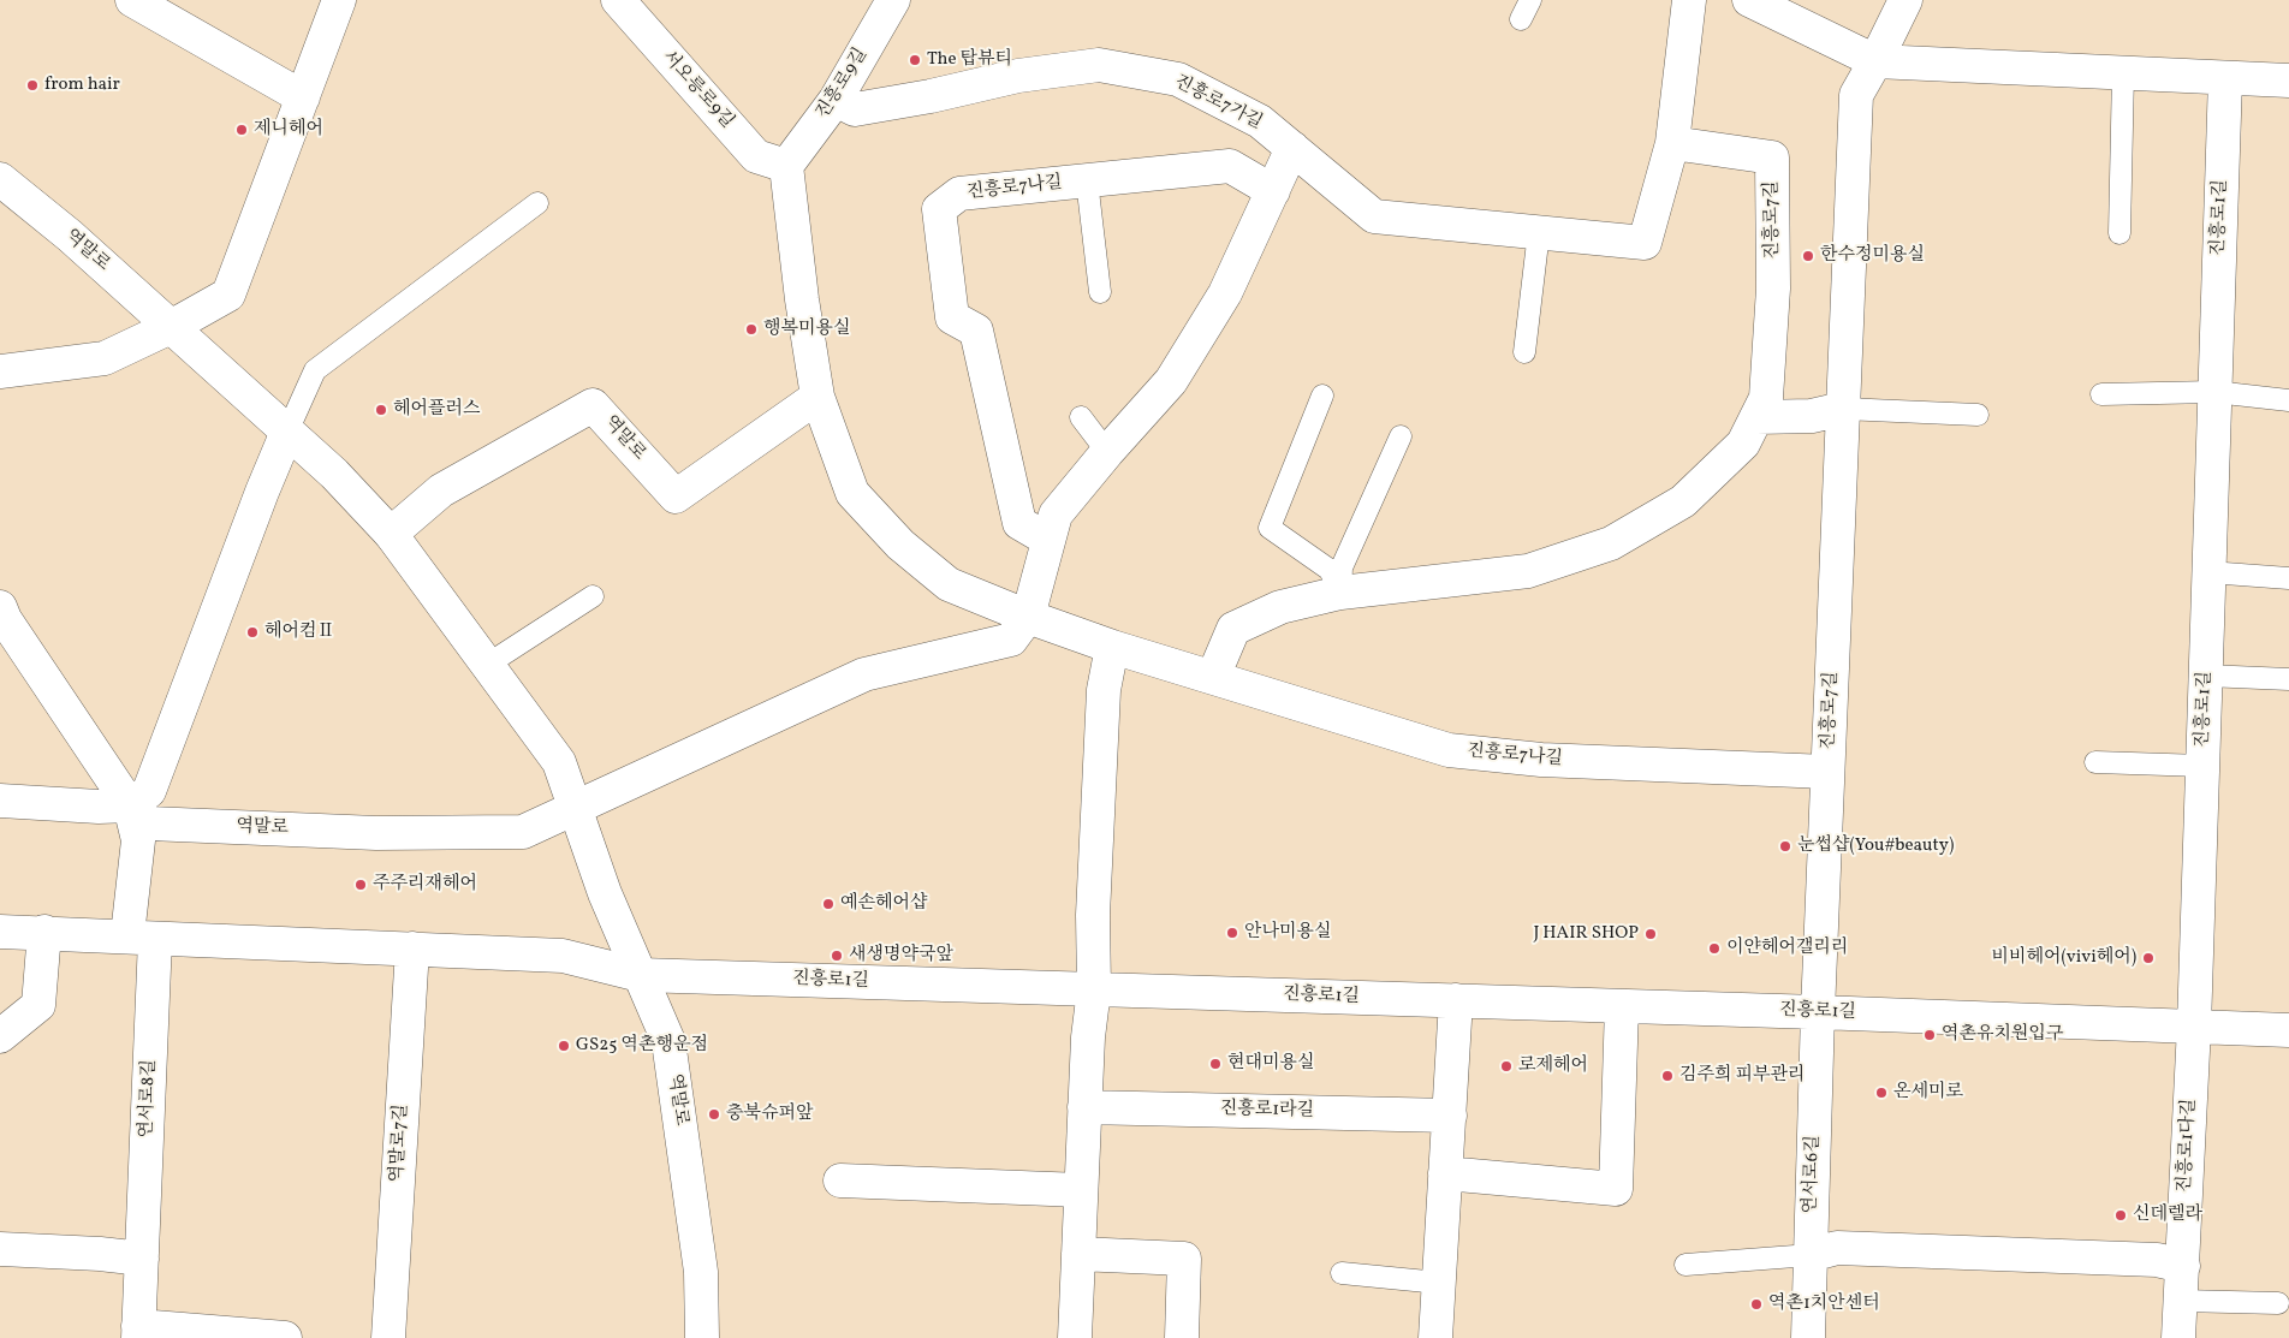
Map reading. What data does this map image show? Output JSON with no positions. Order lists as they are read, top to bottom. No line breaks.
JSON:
{"streets":{"street":["진흥로9길","서오릉로9길","진흥로7가길","진흥로7나길","진흥로1길","진흥로7길","역말로","연서로8길","진흥로1라길","역말로7길","진흥로1다길","연서로6길"]},"crossings":[["진흥로9길","서오릉로9길"],["진흥로9길","진흥로7가길"],["진흥로9길","진흥로7나길"],["서오릉로9길","진흥로7나길"],["진흥로7가길","진흥로7길"],["진흥로7나길","진흥로7길"],["진흥로7나길","역말로"],["진흥로1길","진흥로7길"],["진흥로1길","역말로"],["진흥로1길","진흥로1다길"],["진흥로1길","연서로6길"],["진흥로7길","연서로6길"],["역말로","연서로8길"]],"places":["The 탑뷰티","from hair","제니헤어","한수정미용실","행복미용실","헤어플러스","헤어컴Ⅱ","눈썹샵(You#beauty)","주주리재헤어","예손헤어샵","안나미용실","J HAIR SHOP","이얀헤어갤리리","새생명약국앞","비비헤어(vivi헤어)","역촌유치원입구","GS25 역촌행운점","현대미용실","로제헤어","김주희 피부관리","온세미로","충북슈퍼앞","신데렐라","역촌1치안센터"]}
